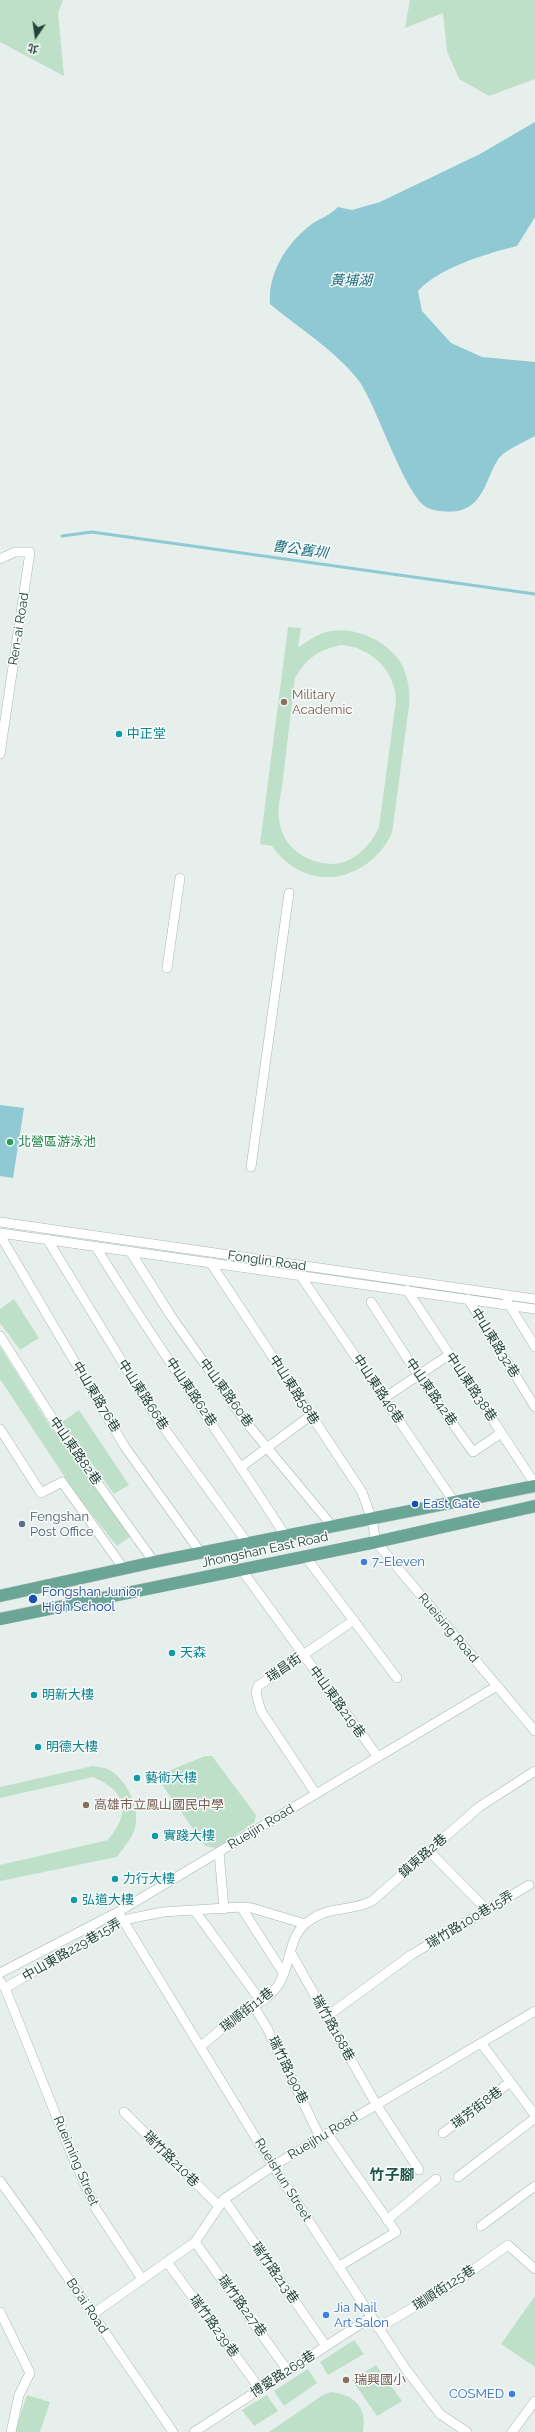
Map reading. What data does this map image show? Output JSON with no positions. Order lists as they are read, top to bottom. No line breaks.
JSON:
{"streets":{"main road":["Jhongshan East Road"],"street":["Ren-ai Road","Fonglin Road","中山東路32巷","中山東路38巷","中山東路46巷","中山東路58巷","中山東路62巷","中山東路42巷","中山東路60巷","中山東路66巷","中山東路76巷","中山東路82巷","Rueising Road","瑞昌街","中山東路219巷","Rueijin Road","鎮東路2巷","瑞竹路100巷15弄","中山東路229巷15弄","瑞順街11巷","瑞竹路168巷","瑞竹路190巷","瑞芳街8巷","Rueijhu Road","瑞竹路210巷","Rueiming Street","Rueishun Street","瑞竹路213巷","瑞順街125巷","Bo'ai Road","瑞竹路227巷","瑞竹路239巷","博愛路269巷"]},"crossings":[["Fonglin Road","中山東路32巷"],["Fonglin Road","中山東路38巷"],["Fonglin Road","中山東路46巷"],["Fonglin Road","中山東路58巷"],["Fonglin Road","中山東路62巷"],["Fonglin Road","中山東路60巷"],["Fonglin Road","中山東路66巷"],["Fonglin Road","中山東路76巷"],["中山東路38巷","中山東路42巷"],["中山東路38巷","Jhongshan East Road"],["中山東路46巷","Jhongshan East Road"],["中山東路58巷","Jhongshan East Road"],["中山東路58巷","Rueising Road"],["中山東路62巷","Jhongshan East Road"],["中山東路60巷","Jhongshan East Road"],["中山東路66巷","Jhongshan East Road"],["中山東路76巷","Jhongshan East Road"],["中山東路82巷","Jhongshan East Road"],["Jhongshan East Road","Rueising Road"],["Jhongshan East Road","中山東路219巷"],["Rueising Road","Rueijin Road"],["瑞昌街","中山東路219巷"],["瑞昌街","Rueijin Road"],["中山東路219巷","Rueijin Road"],["Rueijin Road","中山東路229巷15弄"],["Rueijin Road","Rueishun Street"],["鎮東路2巷","中山東路229巷15弄"],["鎮東路2巷","瑞順街11巷"],["瑞竹路100巷15弄","瑞竹路168巷"],["中山東路229巷15弄","瑞順街11巷"],["中山東路229巷15弄","瑞竹路190巷"],["中山東路229巷15弄","Rueiming Street"],["中山東路229巷15弄","Rueishun Street"],["瑞順街11巷","瑞竹路168巷"],["瑞順街11巷","瑞竹路190巷"],["瑞順街11巷","Rueishun Street"],["瑞竹路168巷","Rueijhu Road"],["瑞竹路190巷","Rueijhu Road"],["瑞竹路190巷","Rueishun Street"],["Rueijhu Road","瑞竹路210巷"],["Rueijhu Road","Rueiming Street"],["Rueijhu Road","Rueishun Street"],["Rueijhu Road","瑞竹路213巷"],["Rueijhu Road","Bo'ai Road"],["Rueijhu Road","瑞竹路227巷"],["Rueijhu Road","瑞竹路239巷"],["瑞竹路210巷","瑞竹路213巷"],["Rueishun Street","瑞順街125巷"],["Rueishun Street","博愛路269巷"],["瑞竹路213巷","博愛路269巷"],["瑞竹路227巷","博愛路269巷"],["瑞竹路239巷","博愛路269巷"]],"districts":["竹子腳"],"water":["黃埔湖","曹公舊圳"],"places":["Military Academic","中正堂","北營區游泳池","East Gate","Fengshan Post Office","7-Eleven","Fongshan Junior High School","天森","明新大樓","明德大樓","藝術大樓","高雄市立鳳山國民中學","實踐大樓","力行大樓","弘道大樓","Jia Nail Art Salon","瑞興國小","COSMED"],"north":"bottom"}
